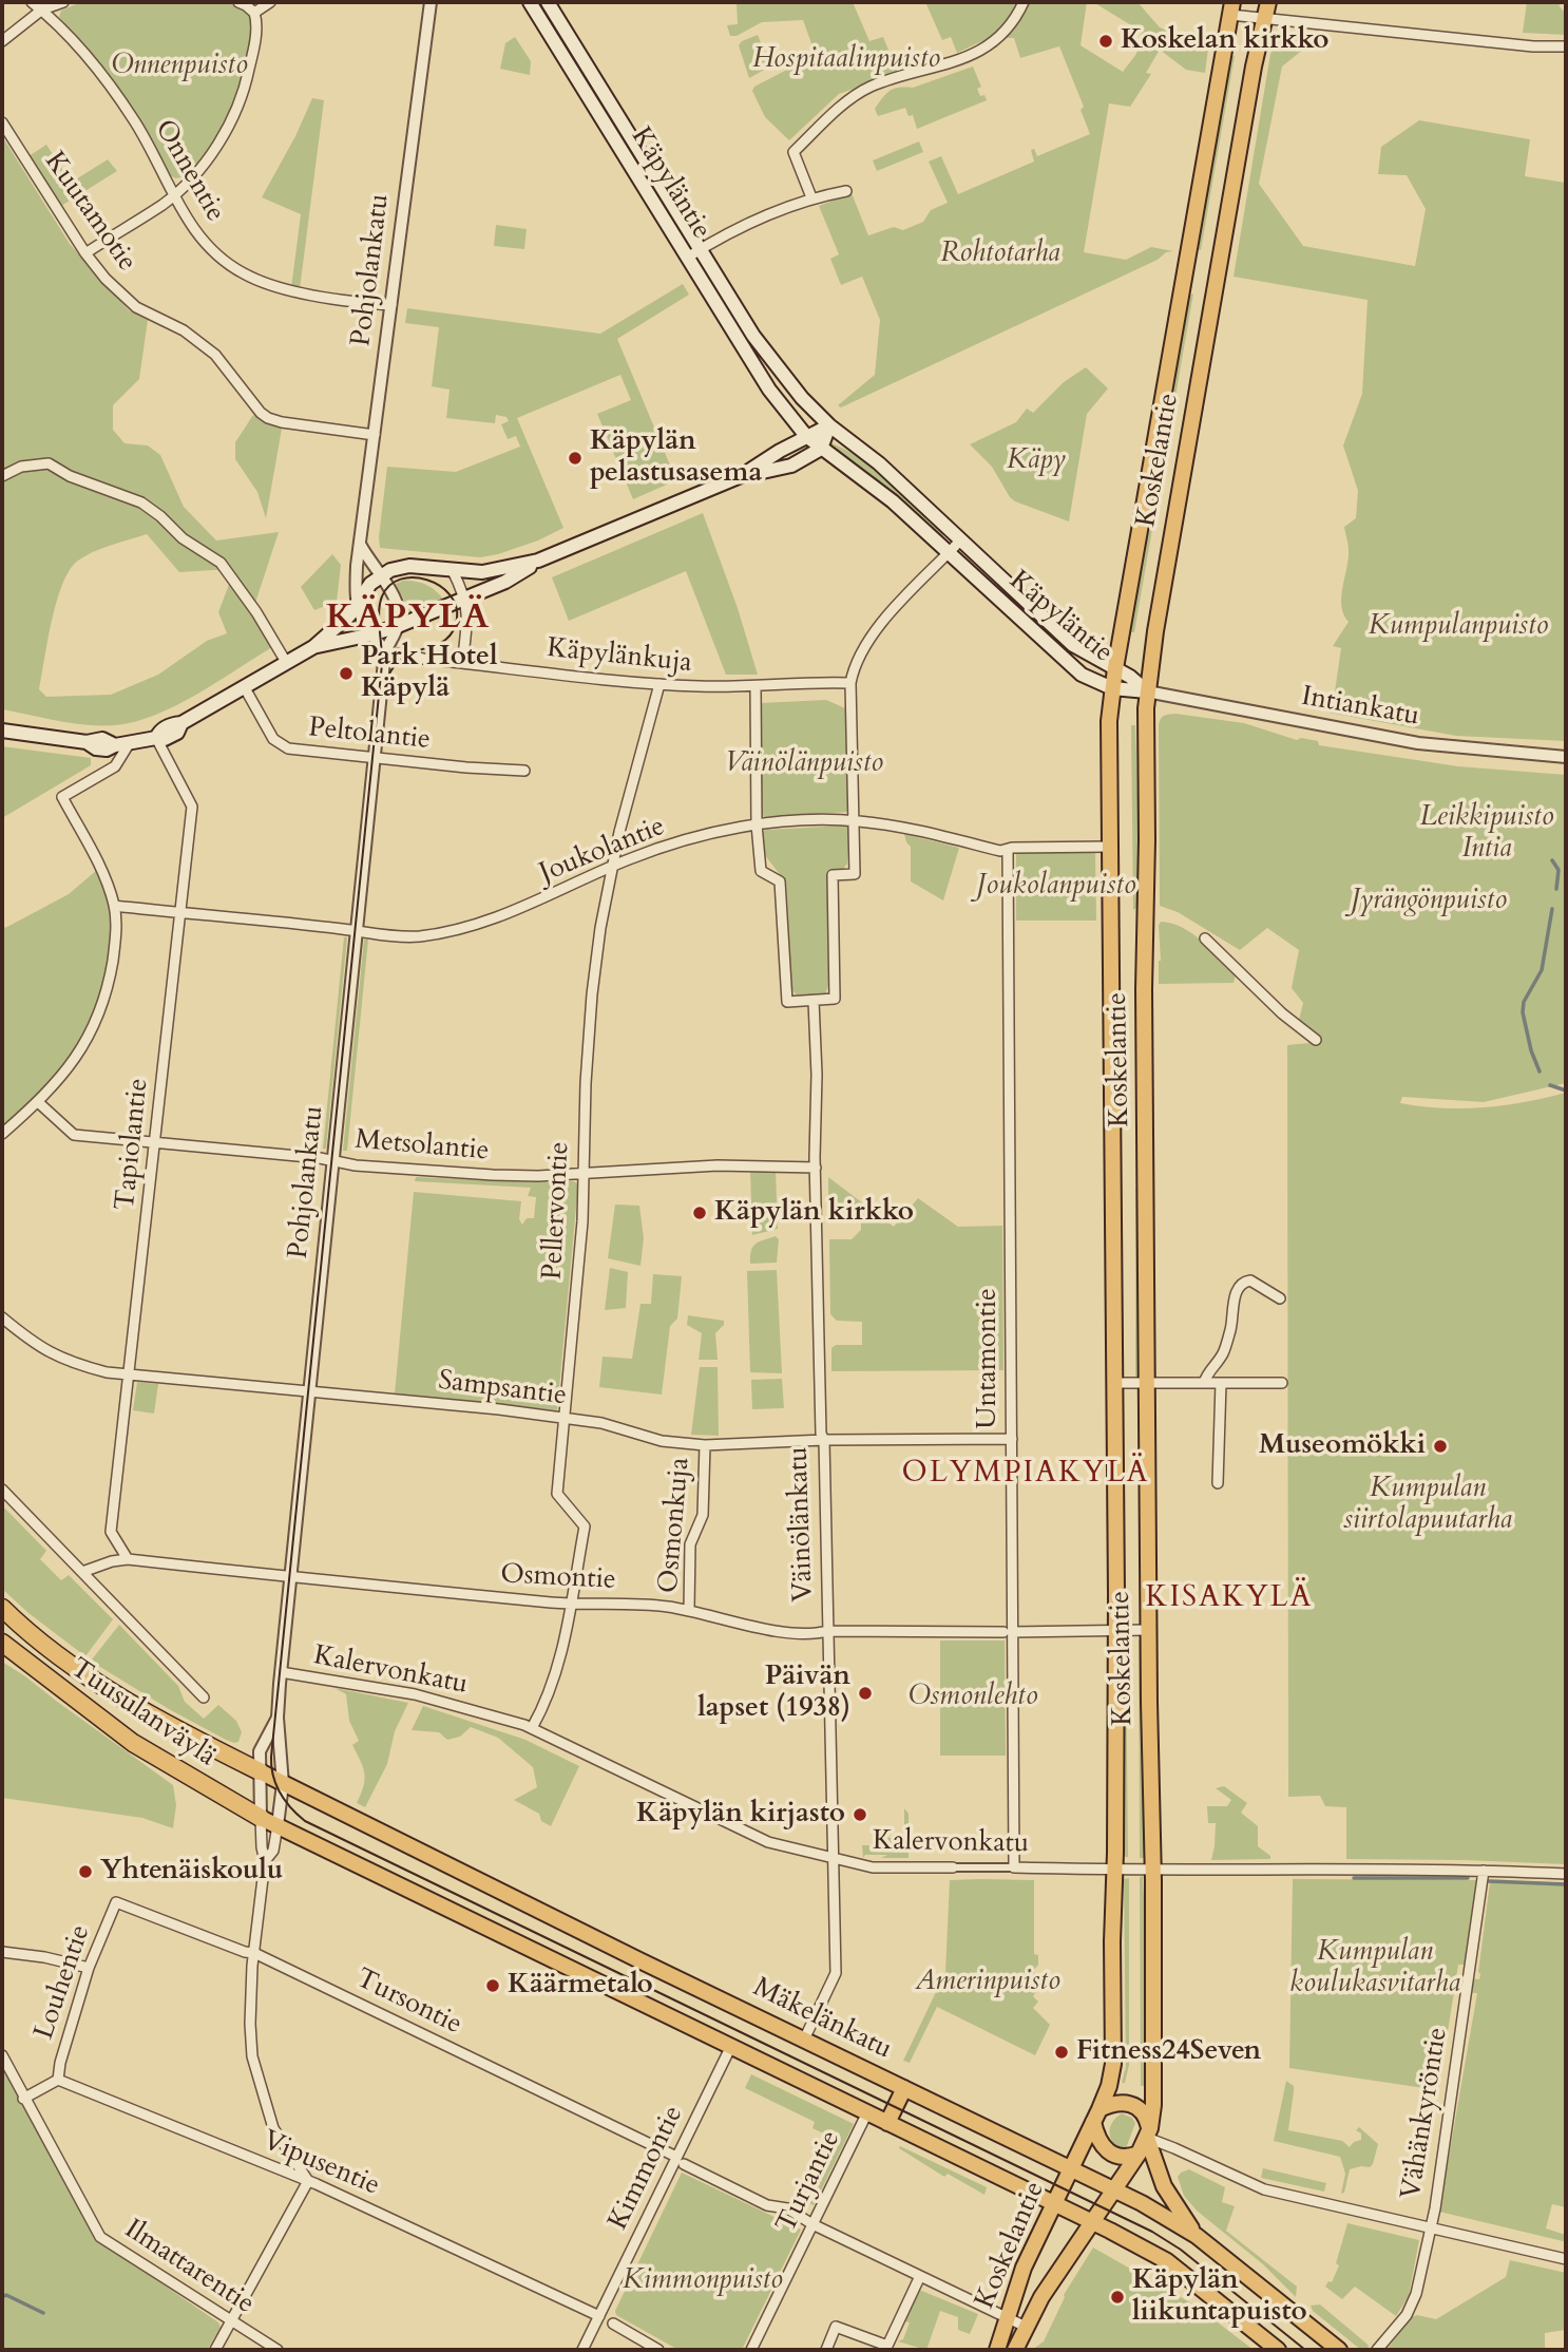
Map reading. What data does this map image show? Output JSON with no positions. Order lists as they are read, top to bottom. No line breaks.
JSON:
{"streets":{"highway":["Tuusulanväylä"],"main road":["Käpyläntie","Koskelantie","Mäkelänkatu"],"street":["Onnentie","Kuutamotie","Pohjolankatu","Käpylänkuja","Intiankatu","Peltolantie","Joukolantie","Tapiolantie","Metsolantie","Pellervontie","Untamontie","Sampsantie","Väinölänkatu","Osmonkuja","Osmontie","Kalervonkatu","Louhentie","Tursontie","Vähänkyröntie","Vipusentie","Kimmontie","Turjantie","Ilmattarentie"]},"crossings":[["Onnentie","Pohjolankatu"],["Käpyläntie","Koskelantie"],["Käpyläntie","Intiankatu"],["Kuutamotie","Pohjolankatu"],["Pohjolankatu","Käpylänkuja"],["Pohjolankatu","Peltolantie"],["Pohjolankatu","Joukolantie"],["Pohjolankatu","Metsolantie"],["Pohjolankatu","Sampsantie"],["Pohjolankatu","Osmontie"],["Pohjolankatu","Kalervonkatu"],["Pohjolankatu","Tuusulanväylä"],["Pohjolankatu","Mäkelänkatu"],["Koskelantie","Intiankatu"],["Koskelantie","Joukolantie"],["Koskelantie","Osmontie"],["Koskelantie","Kalervonkatu"],["Koskelantie","Tursontie"],["Koskelantie","Mäkelänkatu"],["Käpylänkuja","Pellervontie"],["Joukolantie","Tapiolantie"],["Joukolantie","Pellervontie"],["Joukolantie","Untamontie"],["Tapiolantie","Metsolantie"],["Tapiolantie","Sampsantie"],["Tapiolantie","Osmontie"],["Metsolantie","Pellervontie"],["Metsolantie","Väinölänkatu"],["Pellervontie","Sampsantie"],["Pellervontie","Osmontie"],["Pellervontie","Kalervonkatu"],["Untamontie","Sampsantie"],["Untamontie","Osmontie"],["Untamontie","Kalervonkatu"],["Sampsantie","Väinölänkatu"],["Sampsantie","Osmonkuja"],["Väinölänkatu","Osmontie"],["Väinölänkatu","Kalervonkatu"],["Väinölänkatu","Mäkelänkatu"],["Osmonkuja","Osmontie"],["Kalervonkatu","Vähänkyröntie"],["Tuusulanväylä","Mäkelänkatu"],["Louhentie","Tursontie"],["Louhentie","Vipusentie"],["Tursontie","Kimmontie"],["Tursontie","Turjantie"],["Vipusentie","Kimmontie"]],"districts":["KÄPYLÄ","OLYMPIAKYLÄ","KISAKYLÄ"],"parks":["Hospitaalinpuisto","Onnenpuisto","Rohtotarha","Käpy","Kumpulanpuisto","Väinölänpuisto","Leikkipuisto Intia","Joukolanpuisto","Jyrängönpuisto","Kumpulan siirtolapuutarha","Osmonlehto","Kumpulan koulukasvitarha","Amerinpuisto","Kimmonpuisto"],"places":["Koskelan kirkko","Käpylän pelastusasema","Park Hotel Käpylä","Käpylän kirkko","Museomökki","Päivän lapset (1938)","Käpylän kirjasto","Yhtenäiskoulu","Käärmetalo","Fitness24Seven","Käpylän liikuntapuisto"]}
